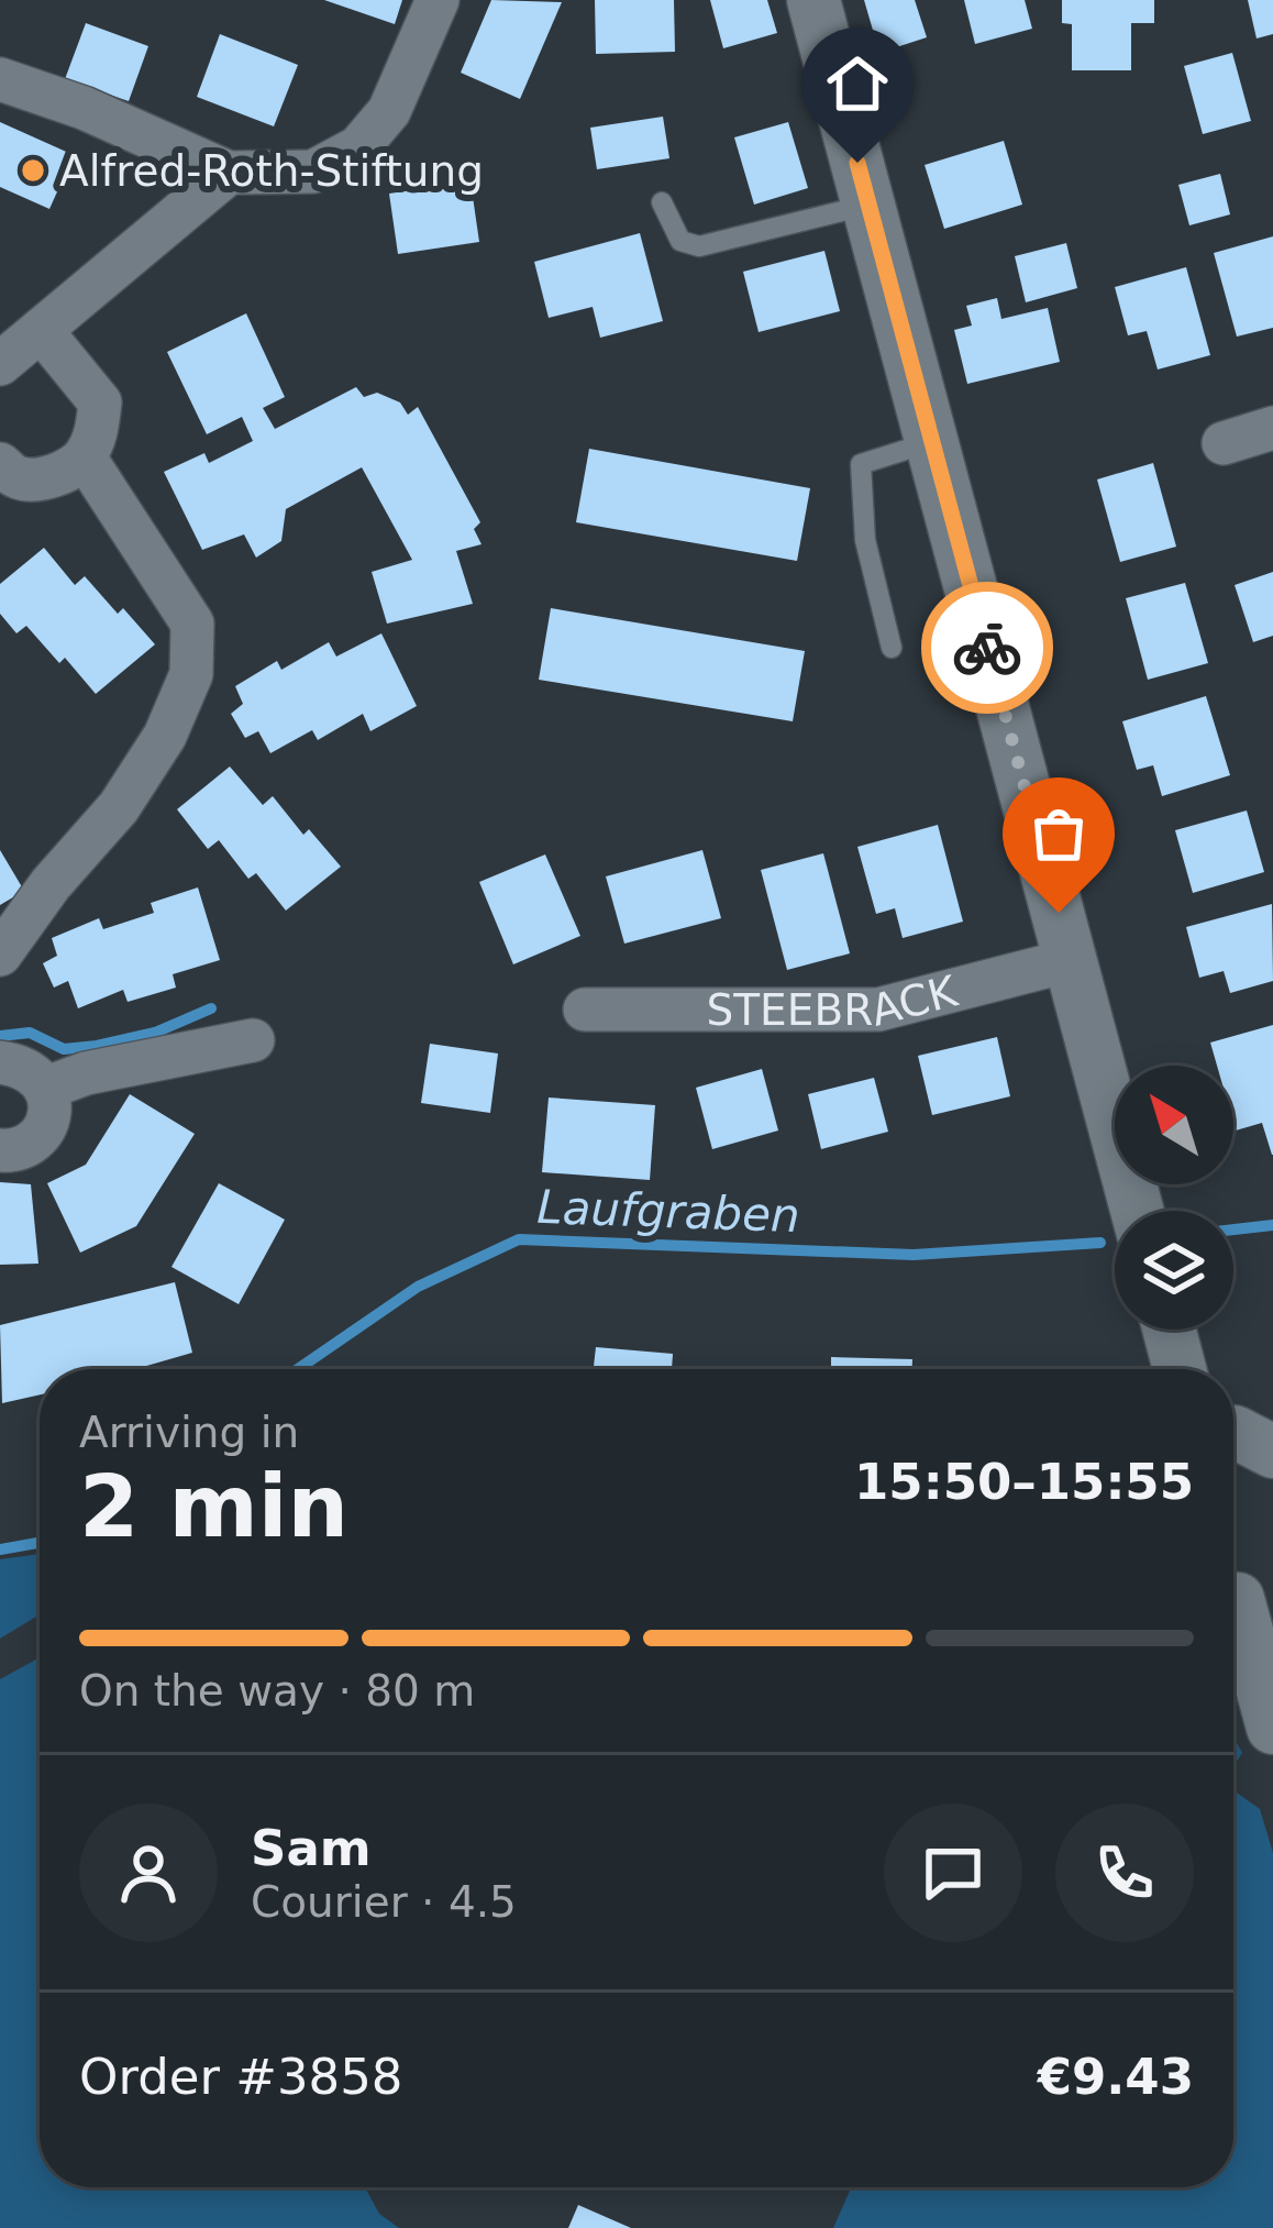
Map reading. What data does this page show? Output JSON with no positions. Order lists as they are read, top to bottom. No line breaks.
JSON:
{"streets":{"street":["STEEBRACK"]},"water":["Laufgraben"],"places":["Alfred-Roth-Stiftung"],"north":"top left","page":{"heading":["2 min","Arriving in","15:50–15:55"],"panel":["Sam","Courier · 4.5","Order #3858","€9.43"],"bar":"On the way · 80 m"}}
